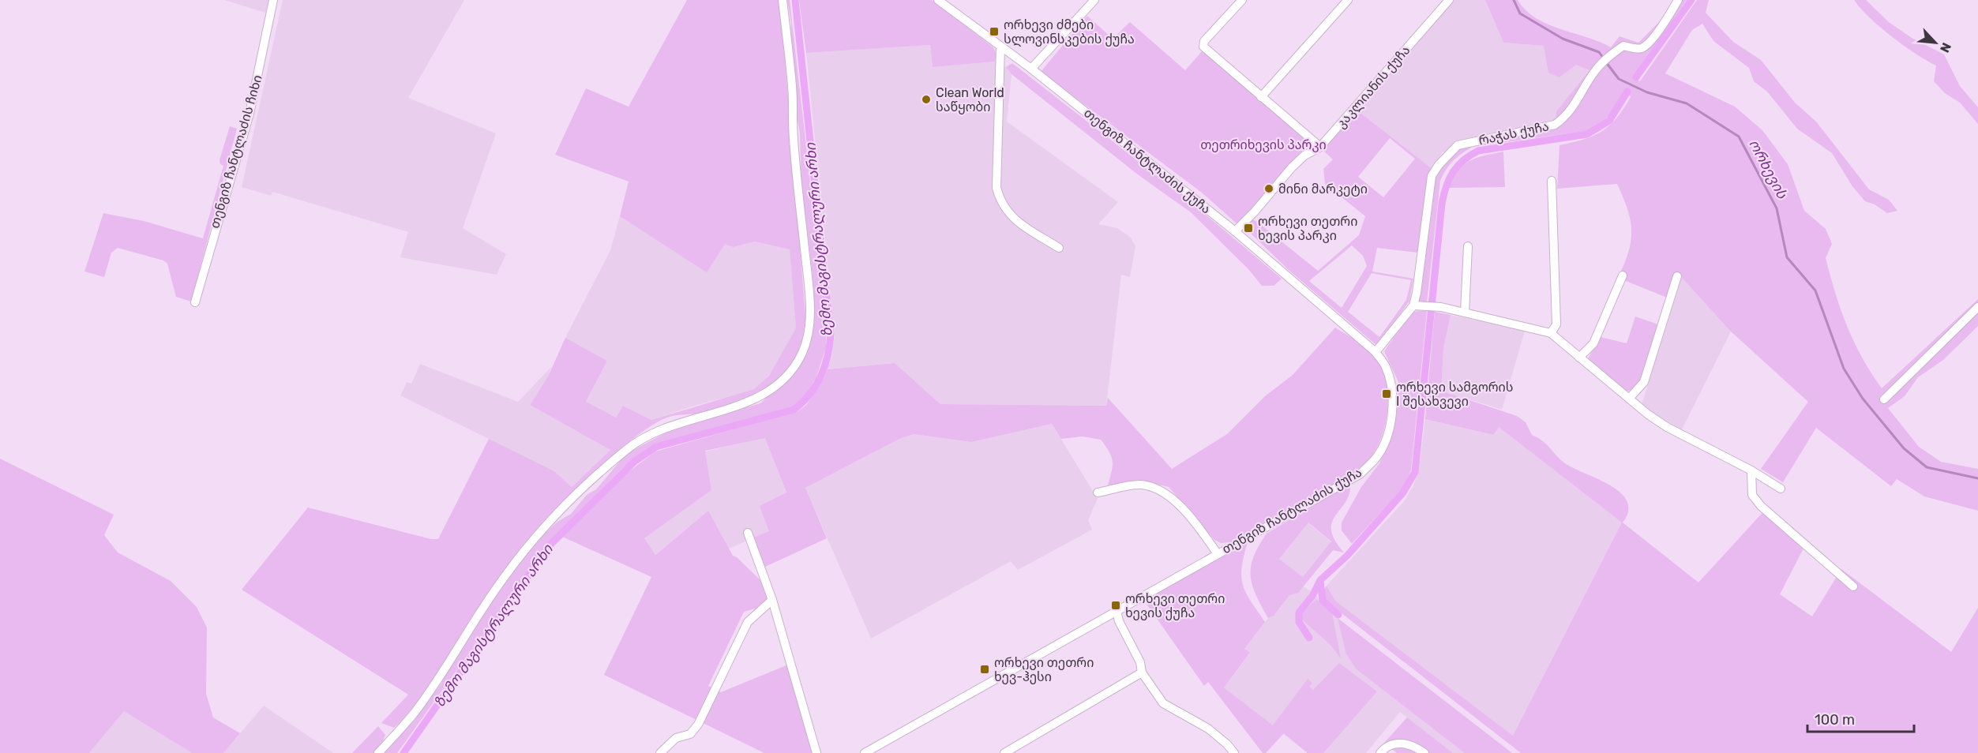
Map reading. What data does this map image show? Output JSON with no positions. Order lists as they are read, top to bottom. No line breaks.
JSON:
{"streets":{"street":["კაკლიანის ქუჩა","რაჭას ქუჩა","თენგიზ ჩანტლაძის ჩიხი","თენგიზ ჩანტლაძის ქუჩა"]},"crossings":[["კაკლიანის ქუჩა","თენგიზ ჩანტლაძის ქუჩა"]],"water":["ორხევის","ზემო მაგისტრალური არხი"],"parks":["თეთრიხევის პარკი"],"places":{"transit":["ორხევი ძმები სლოვინსკების ქუჩა","ორხევი თეთრი ხევის პარკი","ორხევი სამგორის I შესახვევი","ორხევი თეთრი ხევის ქუჩა","ორხევი თეთრი ხევ-ჰესი"],"other":["Clean World საწყობი","მინი მარკეტი"]},"scale_bar":"100 m","north":"bottom right"}
